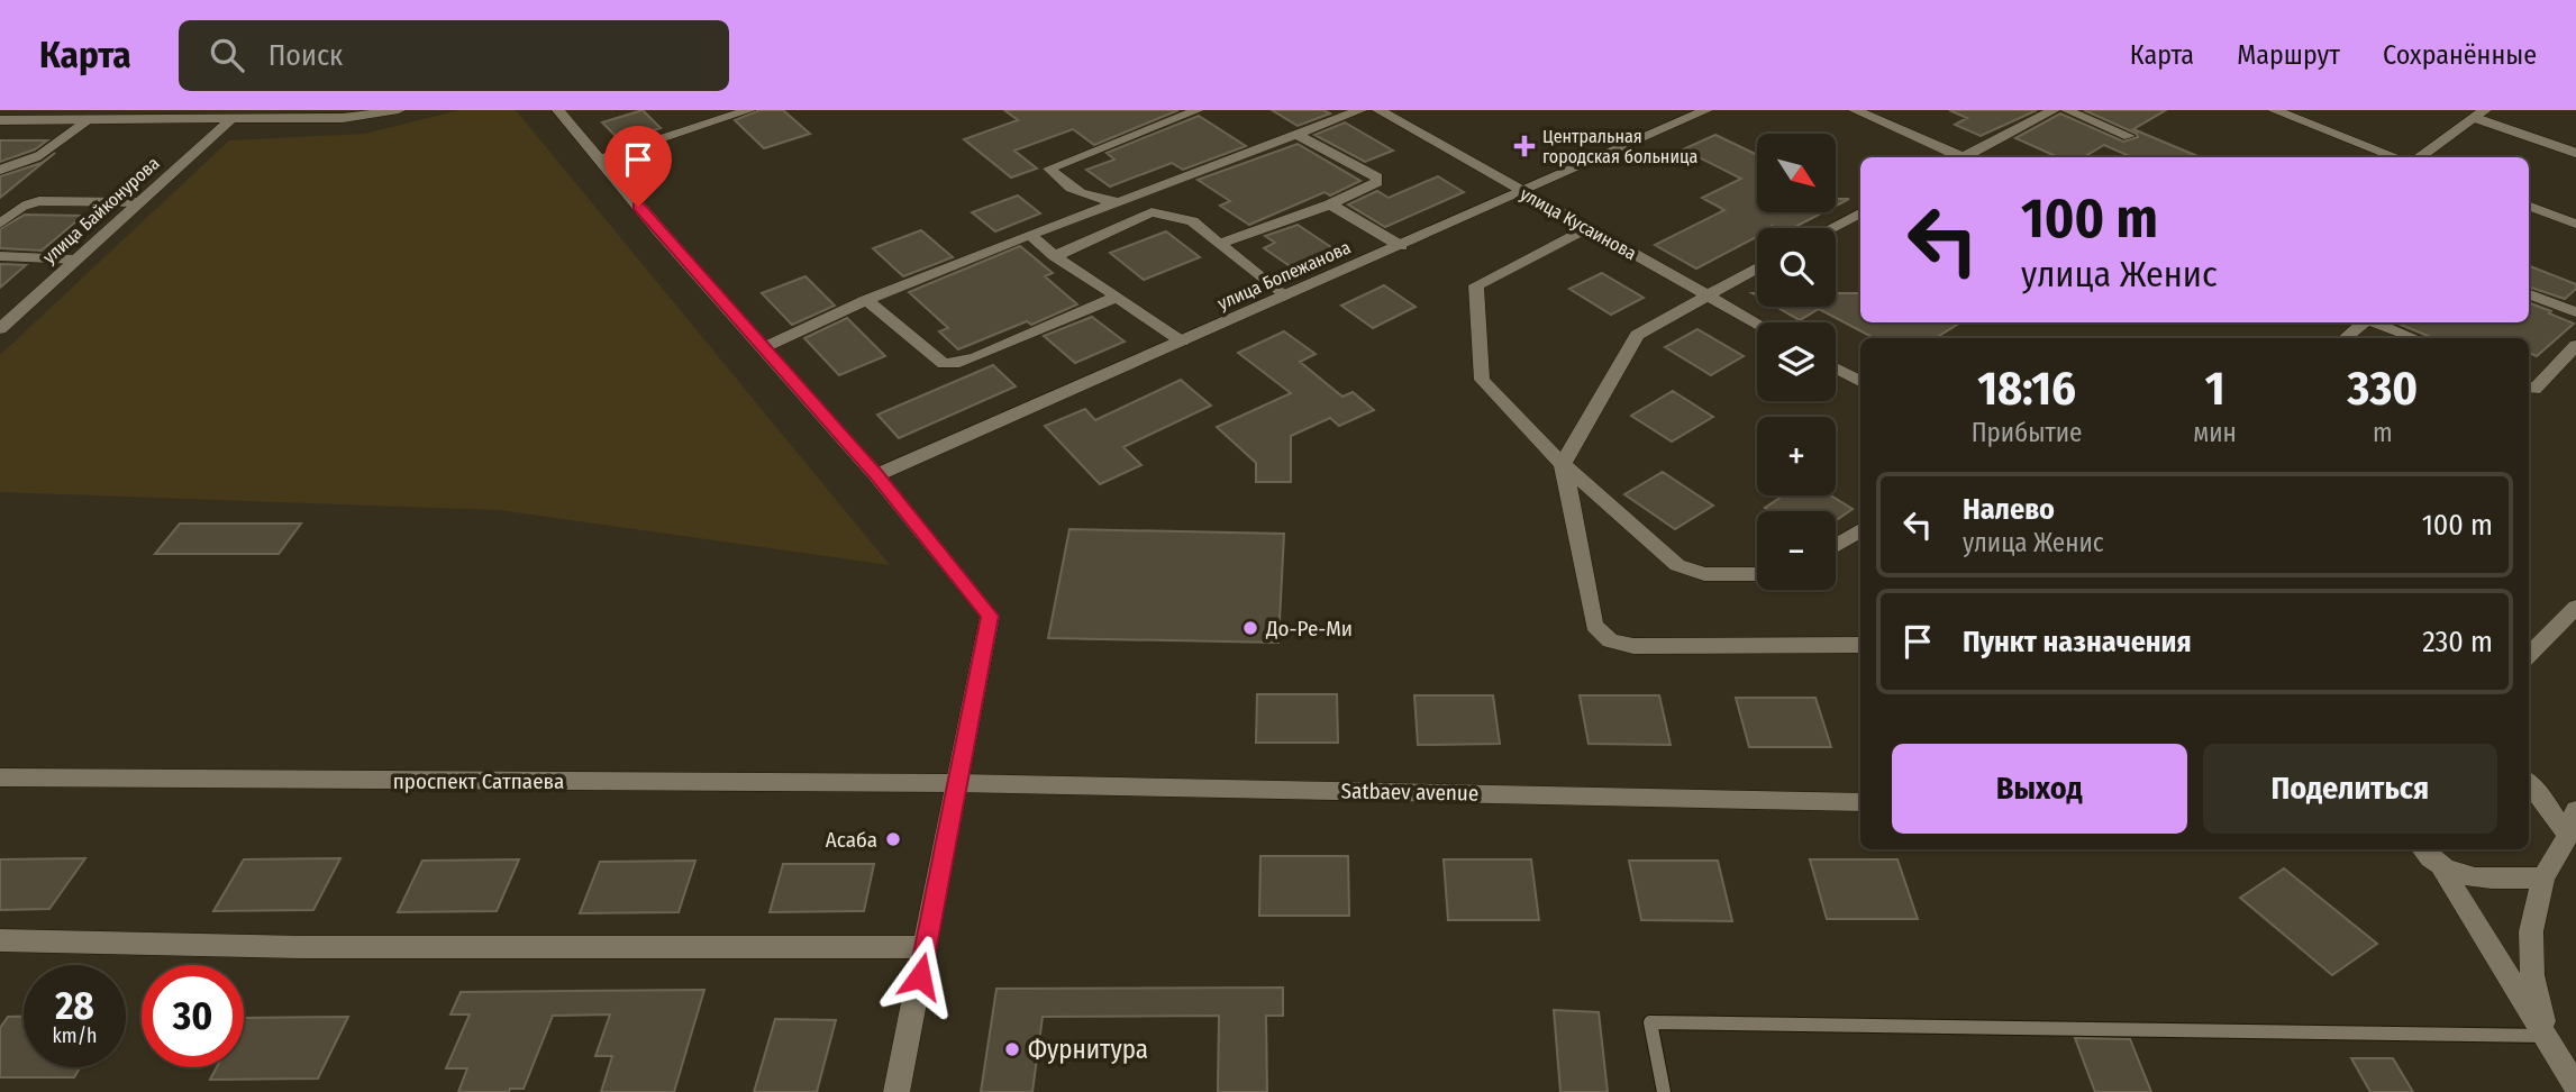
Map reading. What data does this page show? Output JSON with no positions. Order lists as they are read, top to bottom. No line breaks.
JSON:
{"streets":{"street":["улица Байконурова","улица Кусаинова","улица Бопежанова","проспект Сатпаева","Satbaev avenue"]},"crossings":[["улица Кусаинова","улица Бопежанова"],["проспект Сатпаева","Satbaev avenue"]],"places":{"health":["Центральная городская больница"],"other":["До-Ре-Ми","Асаба","Фурнитура"]},"north":"bottom right","page":{"header":"Карта","search":"Поиск","nav":["Карта","Маршрут","Сохранённые"],"map_buttons":["+","−"],"turn":["100 m","улица Женис"],"eta":["18:16","Прибытие","1","мин","330","m"],"list":[{"name":"Налево","note":"улица Женис","value":"100 m"},{"name":"Пункт назначения","value":"230 m"}],"buttons":["Выход","Поделиться"],"speed":"28 km/h","limit":"30"}}
